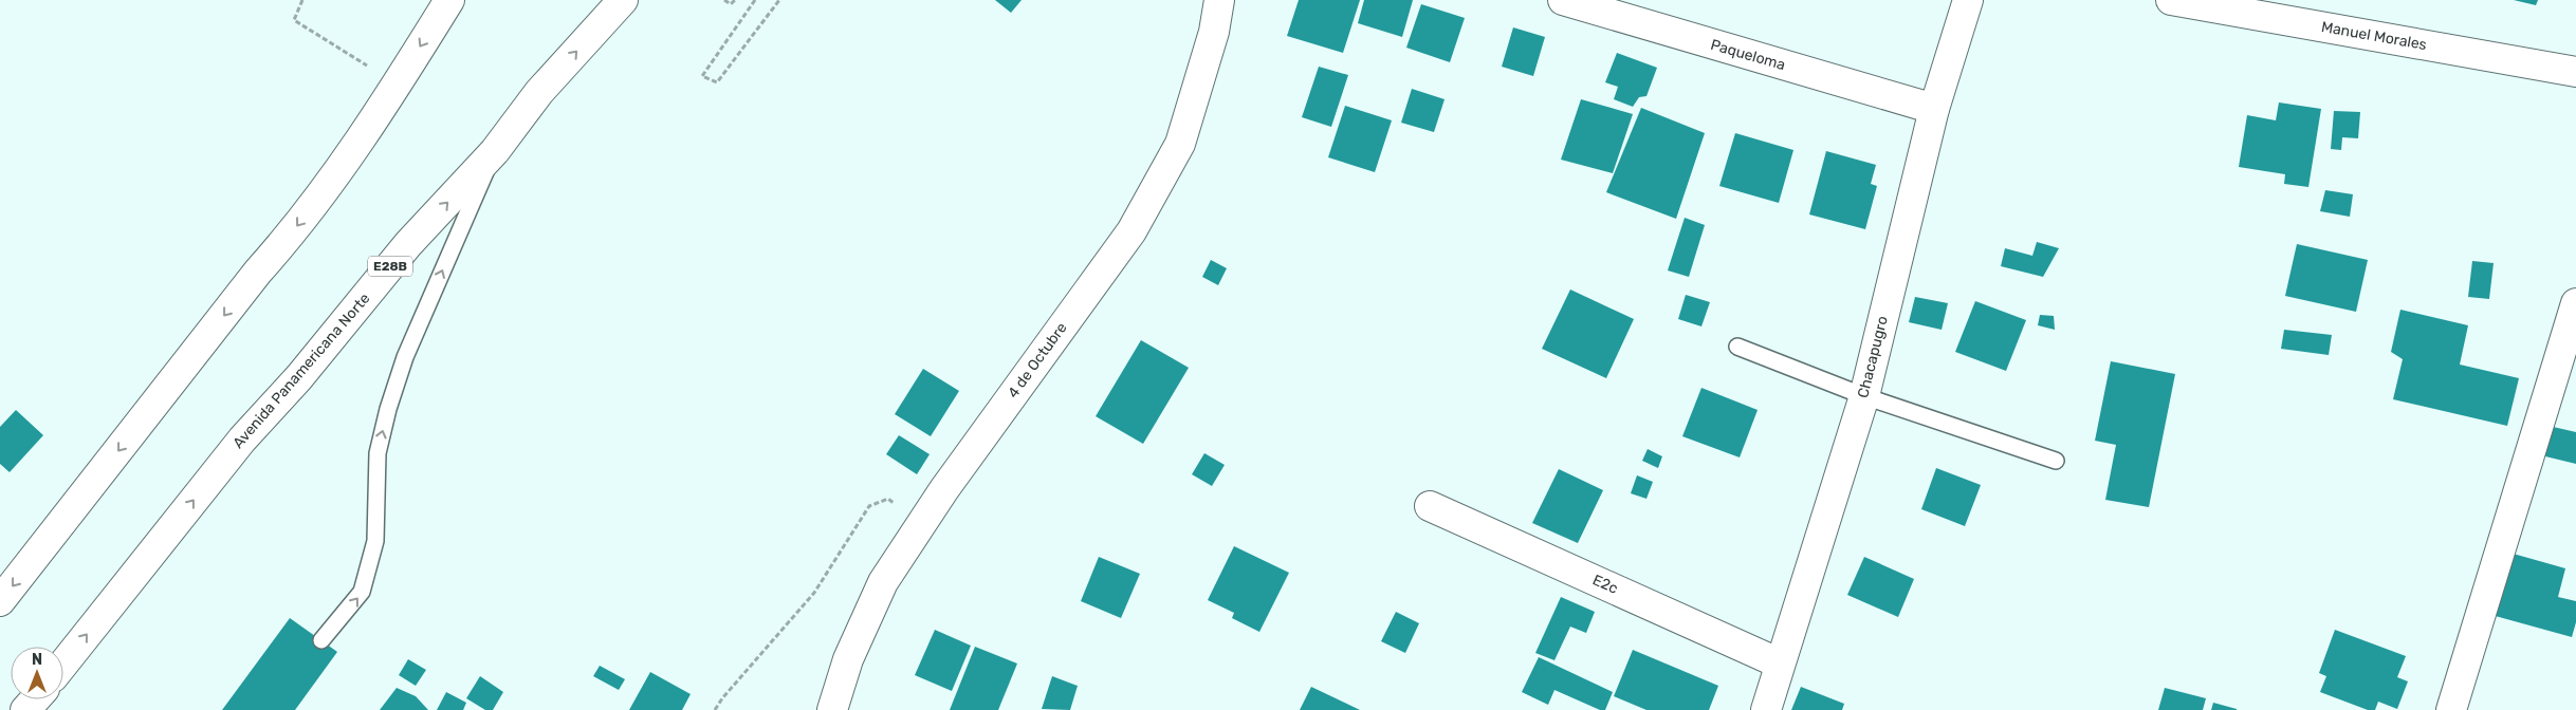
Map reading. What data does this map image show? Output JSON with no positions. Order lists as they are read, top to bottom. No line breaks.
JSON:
{"streets":{"main road":["Manuel Morales","Paqueloma","E28B","Chacapugro","4 de Octubre","Avenida Panamericana Norte","E2c"]},"crossings":[["Paqueloma","Chacapugro"],["Chacapugro","E2c"]],"north":"top"}
